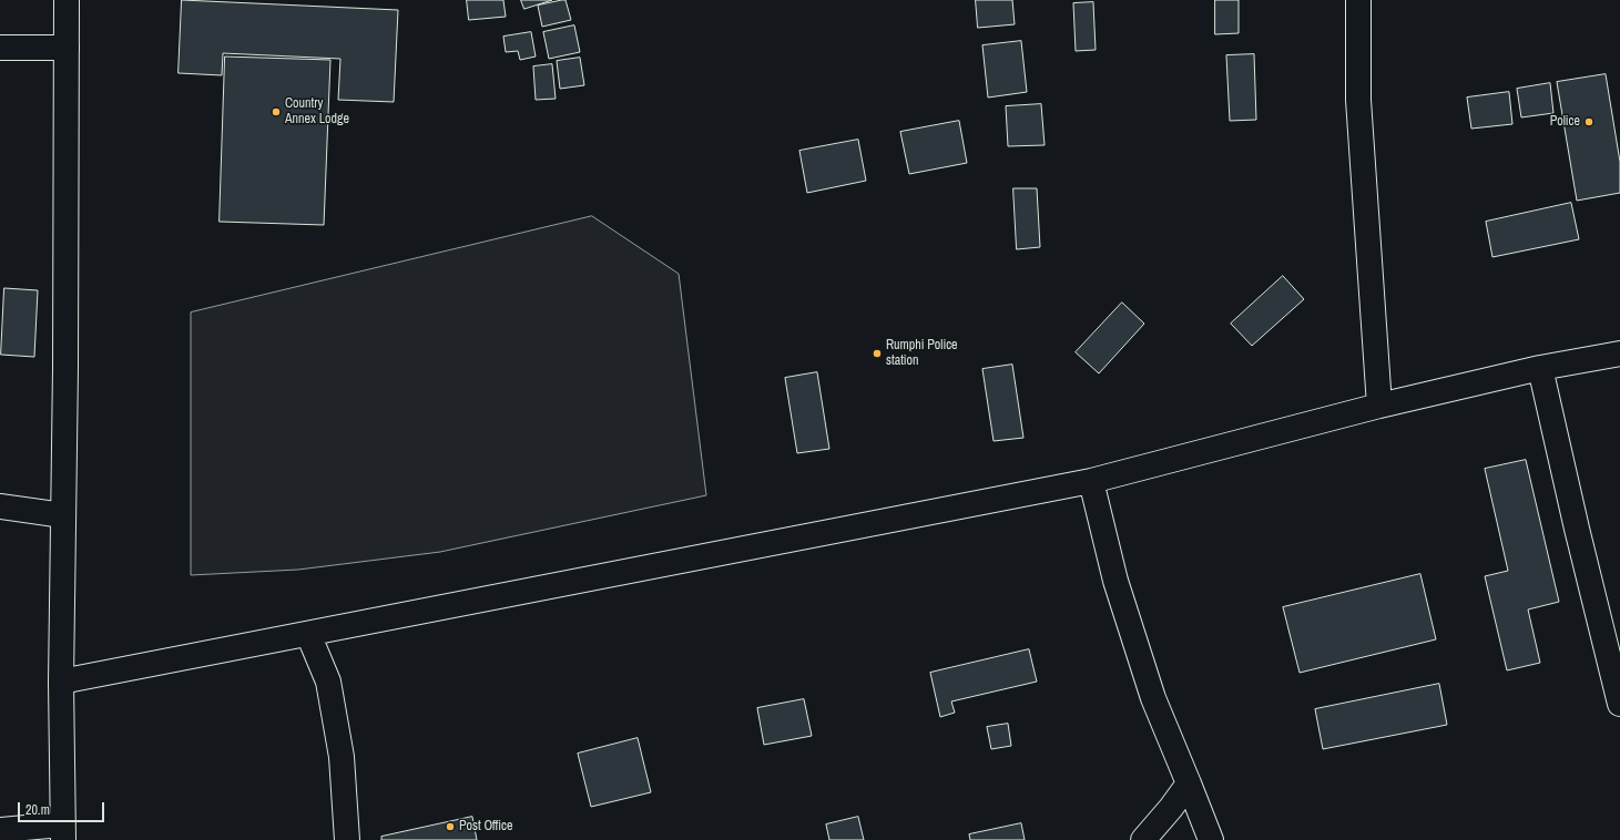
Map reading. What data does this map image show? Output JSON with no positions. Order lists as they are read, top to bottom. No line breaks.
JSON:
{"places":["Country Annex Lodge","Police","Rumphi Police station","Post Office"],"scale_bar":"20 m"}
